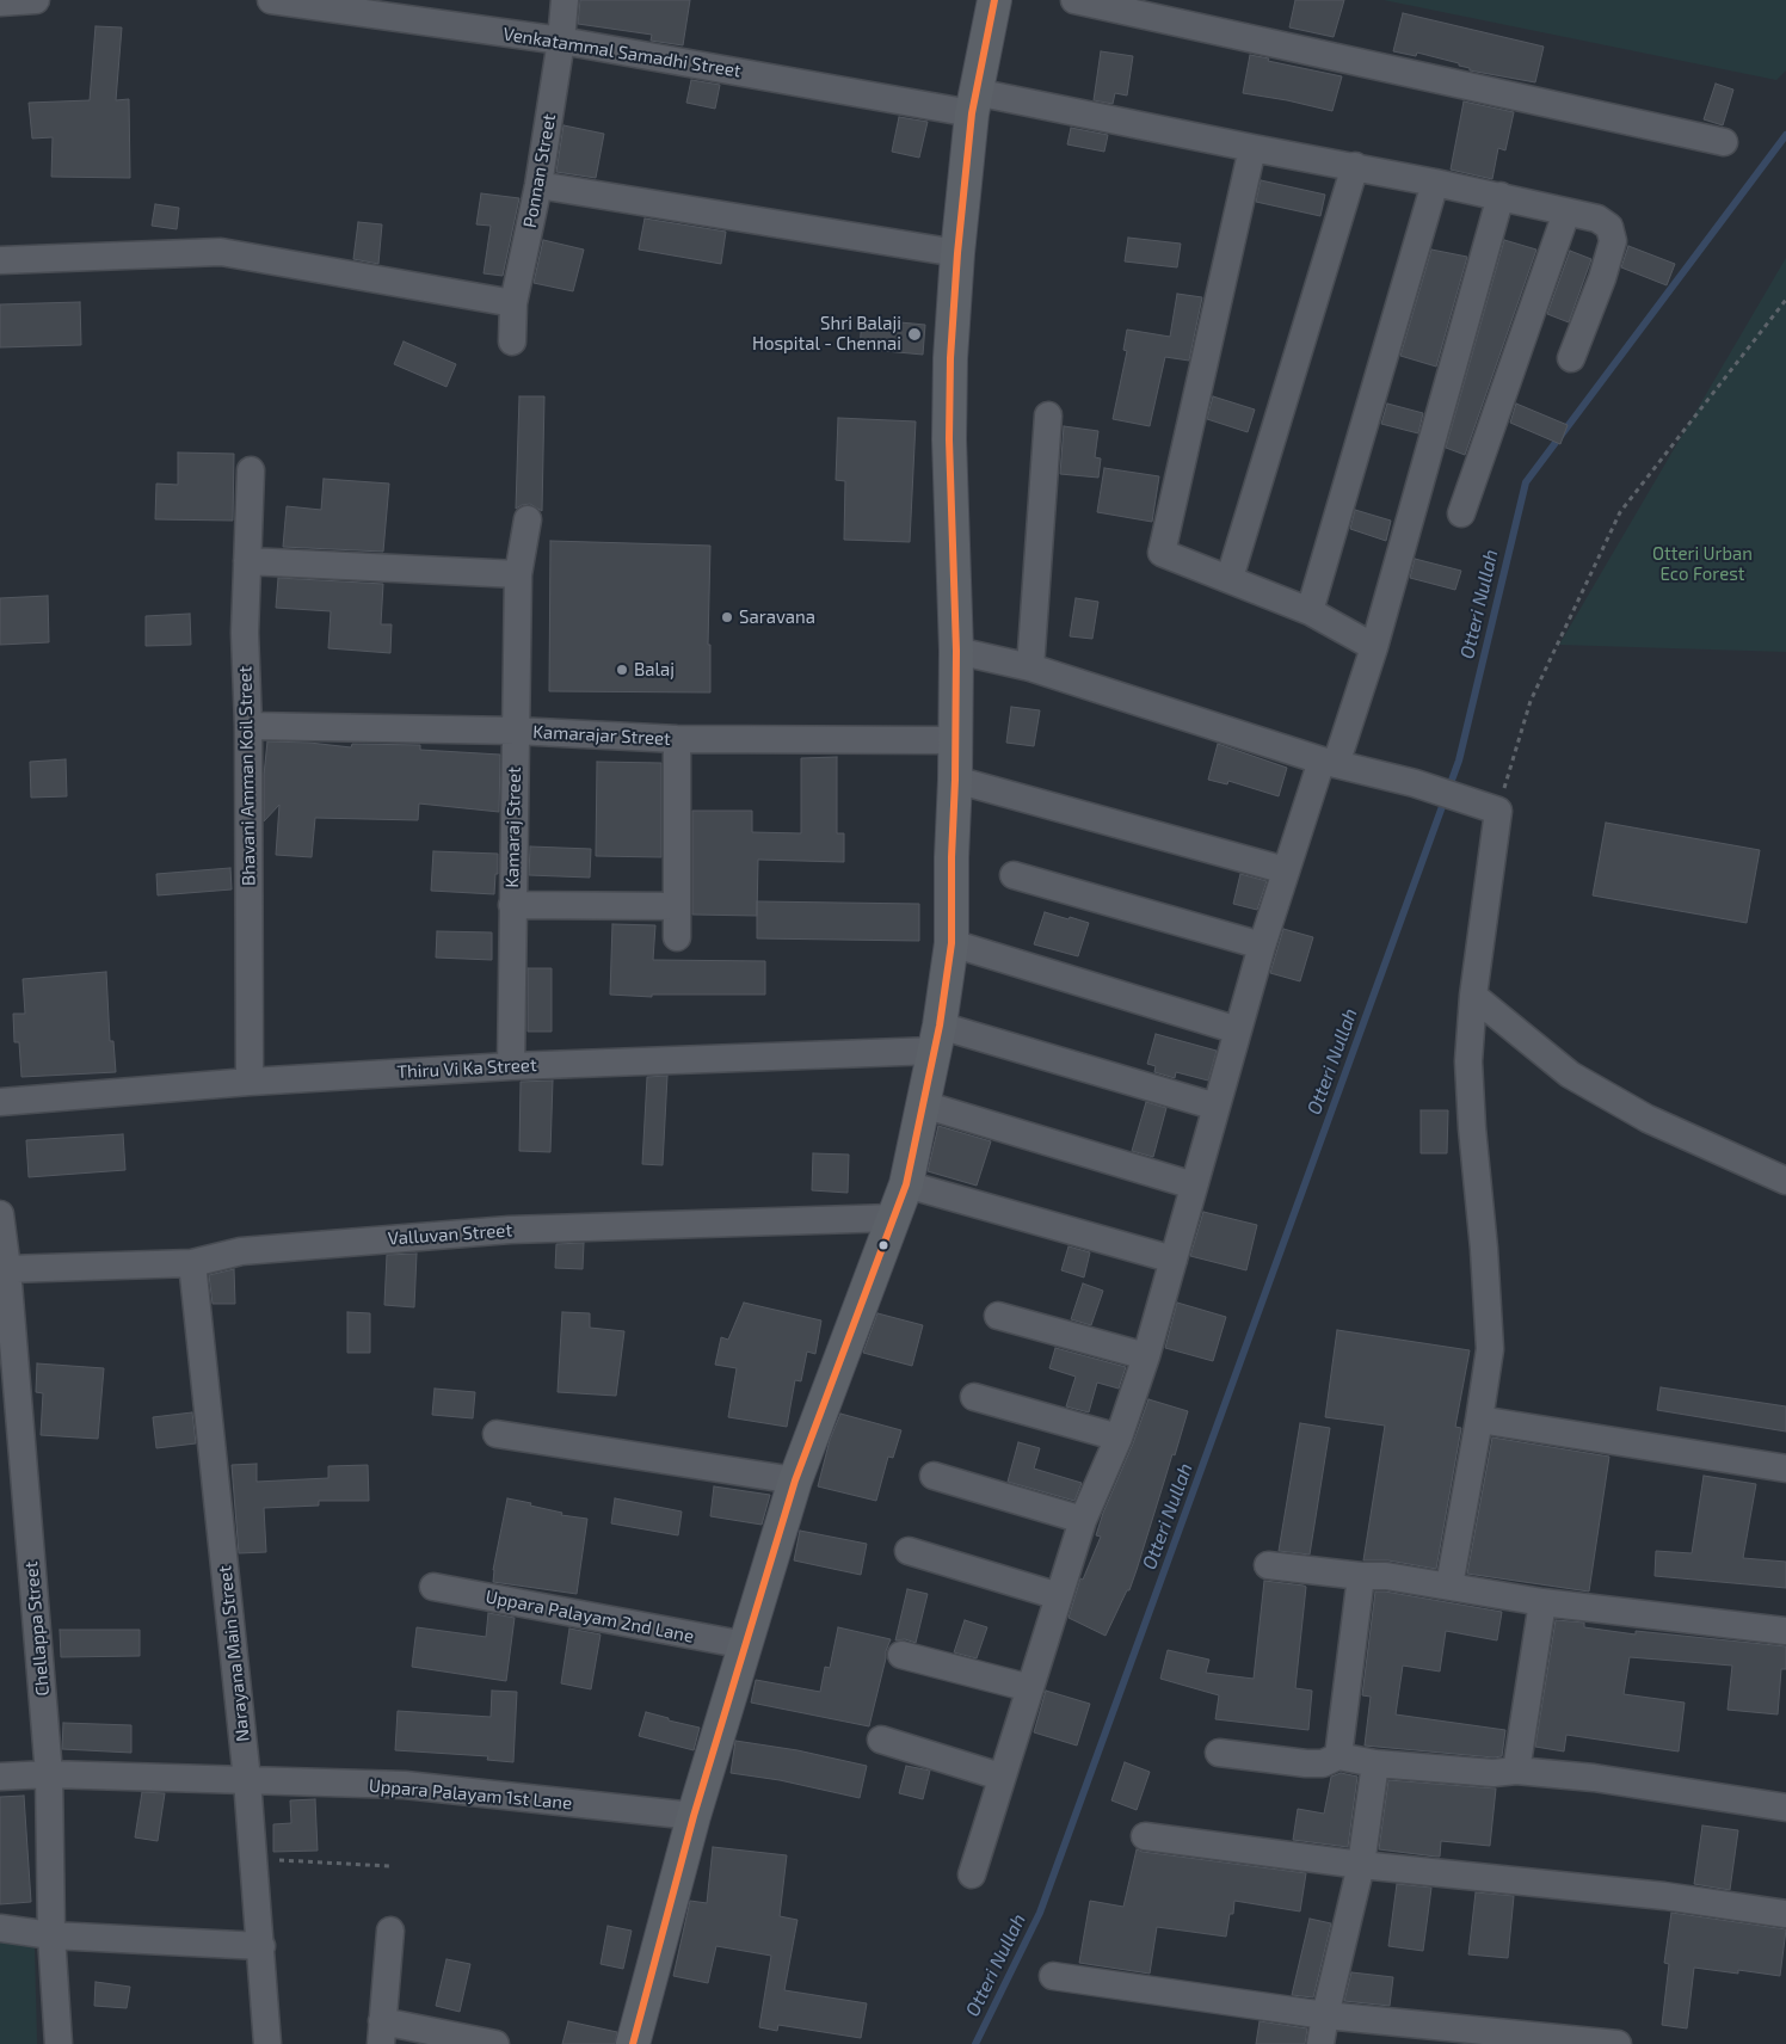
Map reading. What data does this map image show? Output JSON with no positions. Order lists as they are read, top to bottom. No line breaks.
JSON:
{"streets":{"street":["Venkatammal Samadhi Street","Ponnan Street","Kamarajar Street","Bhavani Amman Koil Street","Kamaraj Street","Thiru Vi Ka Street","Valluvan Street","Uppara Palayam 2nd Lane","Chellappa Street","Narayana Main Street","Uppara Palayam 1st Lane"]},"crossings":[["Venkatammal Samadhi Street","Ponnan Street"],["Kamarajar Street","Bhavani Amman Koil Street"],["Kamarajar Street","Kamaraj Street"],["Bhavani Amman Koil Street","Thiru Vi Ka Street"],["Kamaraj Street","Thiru Vi Ka Street"],["Valluvan Street","Chellappa Street"],["Valluvan Street","Narayana Main Street"],["Chellappa Street","Uppara Palayam 1st Lane"],["Narayana Main Street","Uppara Palayam 1st Lane"]],"water":["Otteri Nullah"],"parks":["Otteri Urban Eco Forest"],"places":["Shri Balaji Hospital - Chennai","Saravana","Balaj"]}
